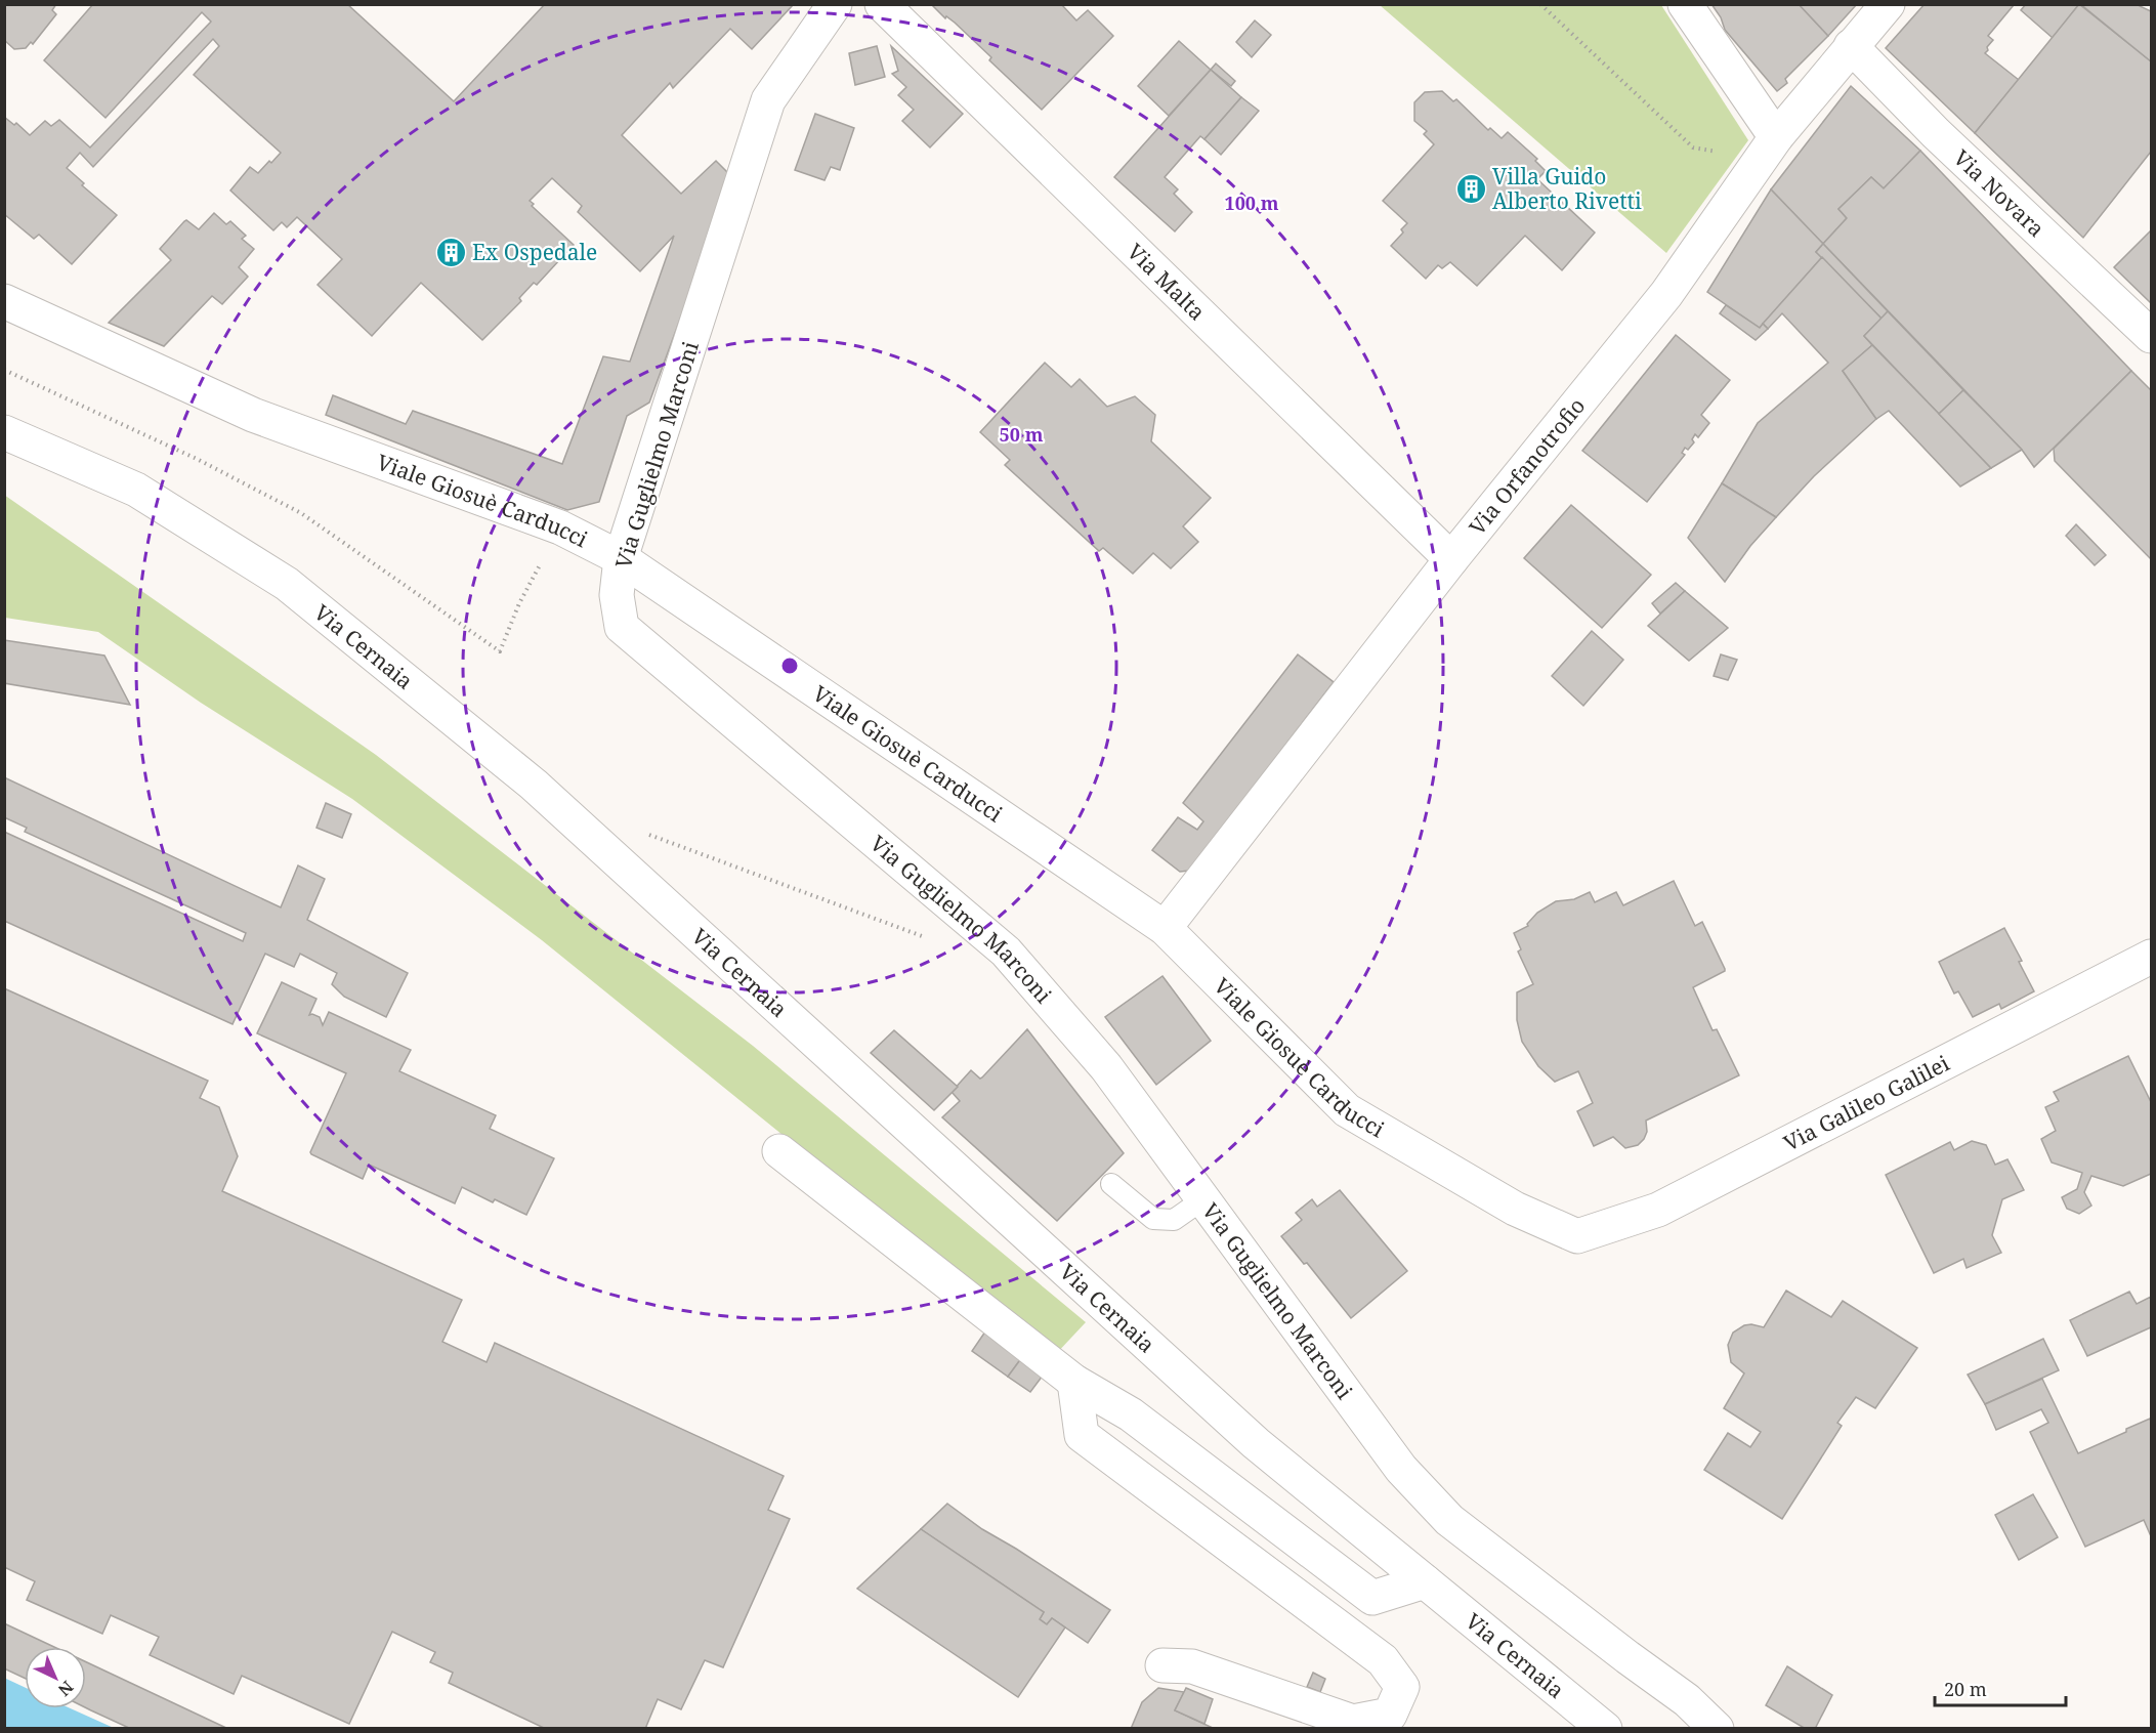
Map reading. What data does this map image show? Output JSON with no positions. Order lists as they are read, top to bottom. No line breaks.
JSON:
{"streets":{"street":["Via Novara","Via Malta","Via Guglielmo Marconi","Via Orfanotrofio","Viale Giosuè Carducci","Via Cernaia","Via Galileo Galilei"]},"crossings":[["Via Novara","Via Orfanotrofio"],["Via Malta","Via Orfanotrofio"],["Via Guglielmo Marconi","Viale Giosuè Carducci"],["Via Orfanotrofio","Viale Giosuè Carducci"],["Viale Giosuè Carducci","Via Galileo Galilei"]],"places":{"building":["Villa Guido Alberto Rivetti","Ex Ospedale"]},"scale_bar":"20 m","north":"bottom right","rings":["100 m","50 m"]}
